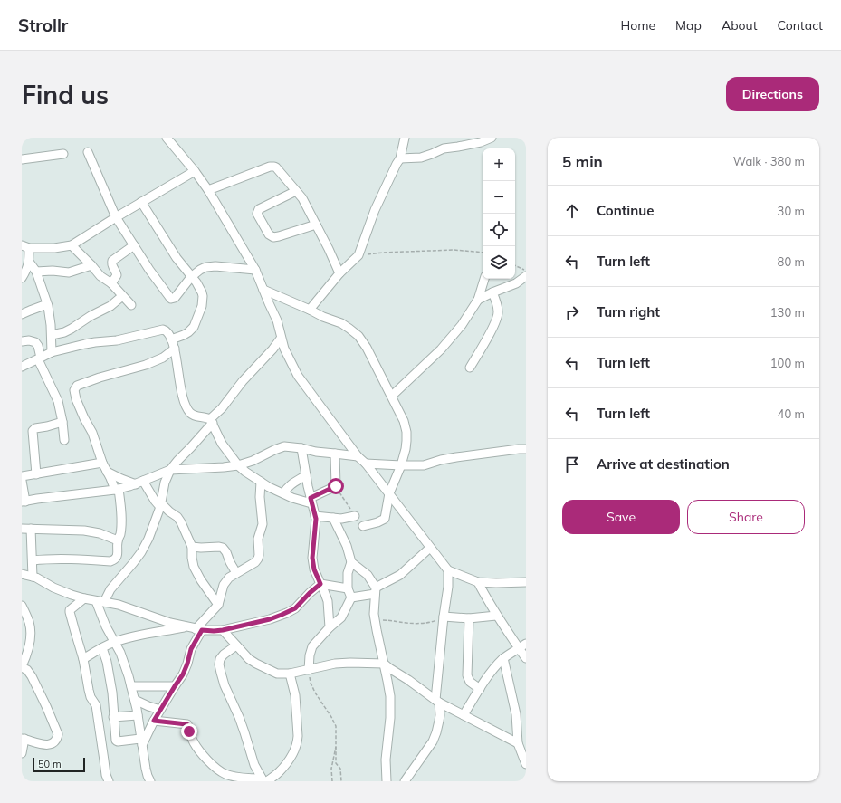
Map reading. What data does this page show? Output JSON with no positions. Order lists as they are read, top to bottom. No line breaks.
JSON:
{"scale_bar":"50 m","page":{"header":"Strollr","nav":["Home","Map","About","Contact"],"buttons":["Directions",["Save","Share"]],"title":"Find us","heading":["5 min","Walk · 380 m"],"map_buttons":["+","−"],"list":[["Continue","30 m"],["Turn left","80 m"],["Turn right","130 m"],["Turn left","100 m"],["Turn left","40 m"],"Arrive at destination"],"scale":"50 m"}}
